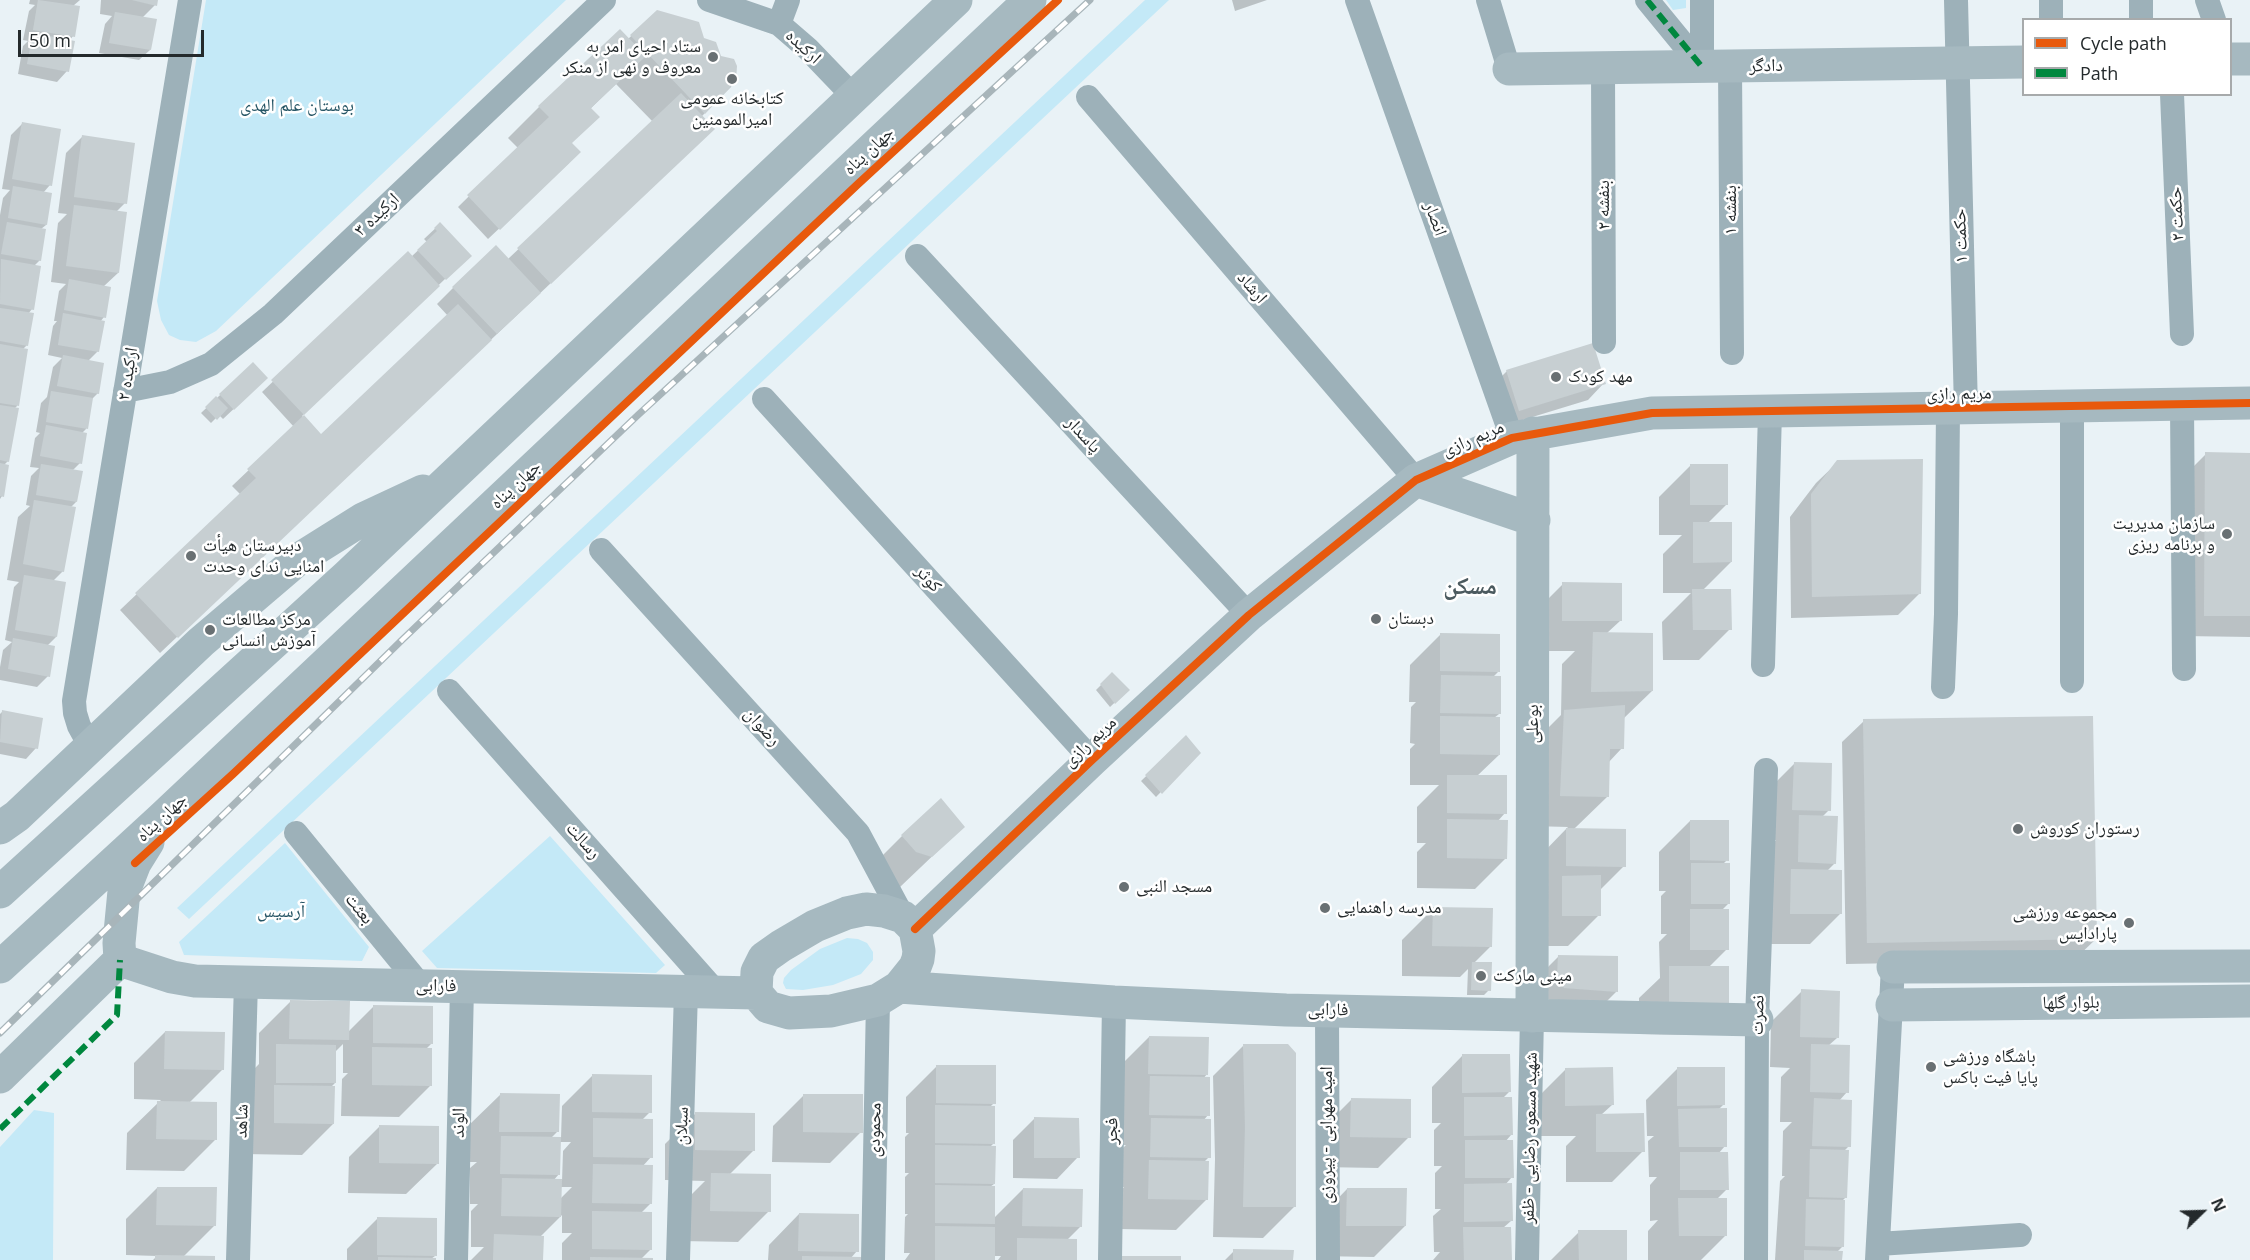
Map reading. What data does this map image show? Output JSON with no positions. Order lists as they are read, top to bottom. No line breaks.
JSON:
{"streets":{"street":["ارکیده","دادگر","جهان پناه","بنفشه ۲","بنفشه ۱","حکمت ۲","ارکیده ۳","انصار","حکمت ۱","ارشاد","ارکیده ۲","مریم رازی","پاسدار","کوثر","بوعلی","رضوان","رسالت","بعثت","فارابی","بلوار گلها","نصرت","شاهد","الوند","سبلان","محمودی","فجر","امید مهرابی - پیروزی","شهید مسعود رضایی - ظفر"]},"crossings":[["دادگر","بنفشه ۲"],["دادگر","بنفشه ۱"],["دادگر","حکمت ۱"],["ارکیده ۳","ارکیده ۲"],["انصار","مریم رازی"],["انصار","بوعلی"],["حکمت ۱","مریم رازی"],["ارشاد","مریم رازی"],["مریم رازی","پاسدار"],["مریم رازی","کوثر"],["مریم رازی","بوعلی"],["مریم رازی","رضوان"],["بوعلی","فارابی"],["بوعلی","شهید مسعود رضایی - ظفر"],["رسالت","فارابی"],["رسالت","سبلان"],["بعثت","فارابی"],["فارابی","نصرت"],["فارابی","شاهد"],["فارابی","الوند"],["فارابی","سبلان"],["فارابی","محمودی"],["فارابی","فجر"],["فارابی","امید مهرابی - پیروزی"],["فارابی","شهید مسعود رضایی - ظفر"]],"districts":["مسکن"],"parks":["بوستان علم الهدی","آرسیس"],"places":["ستاد احیای امر به معروف و نهی از منکر","کتابخانه عمومی امیرالمومنین","مهد کودک","سازمان مدیریت و برنامه ریزی","دبیرستان هیأت امنایی ندای وحدت","دبستان","مرکز مطالعات آموزش انسانی","رستوران کوروش","مسجد النبی","مدرسه راهنمایی","مجموعه ورزشی پارادایس","مینی مارکت","باشگاه ورزشی پایا فیت باکس"],"legend":["Cycle path","Path"],"scale_bar":"50 m","north":"top right"}
